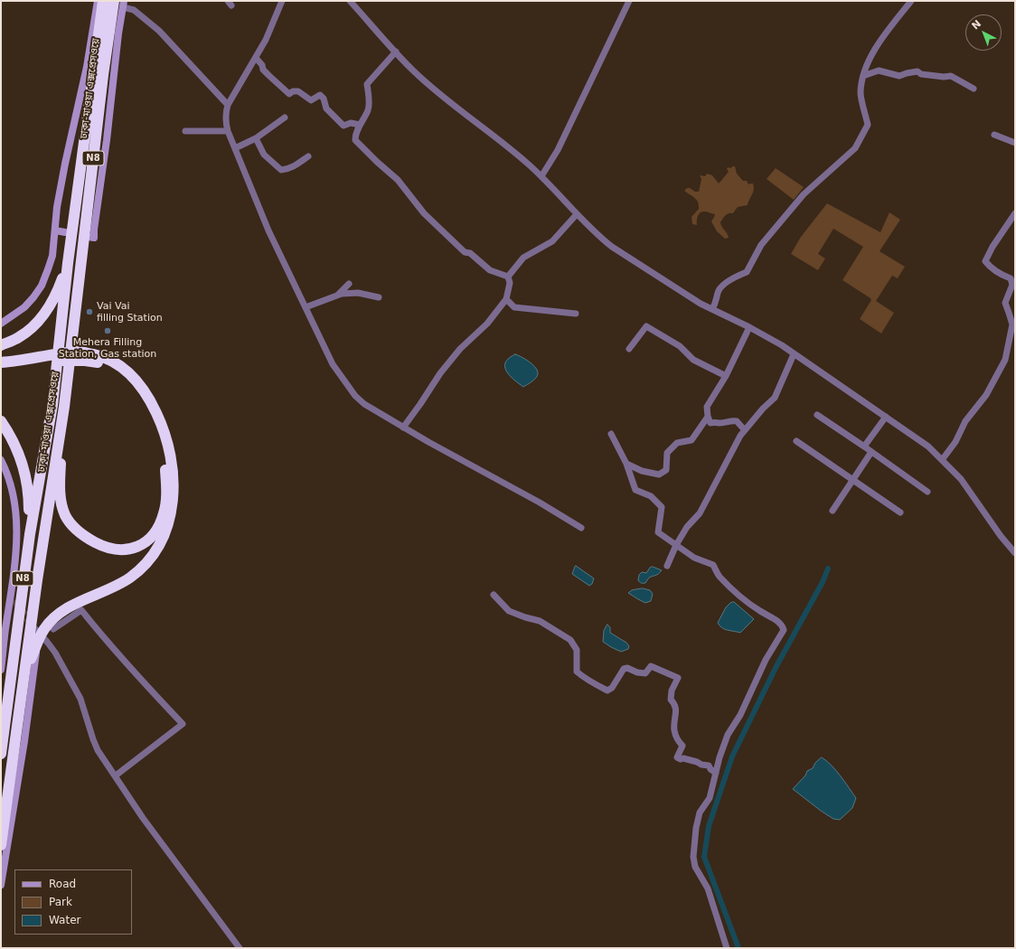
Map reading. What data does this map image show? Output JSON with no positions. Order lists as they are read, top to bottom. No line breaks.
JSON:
{"streets":{"highway":["ঢাকা-মাওয়া এক্সপ্রেসওয়ে","N8"]},"places":["Vai Vai filling Station","Mehera Filling Station, Gas station"],"legend":["Road","Park","Water"],"north":"top left"}
